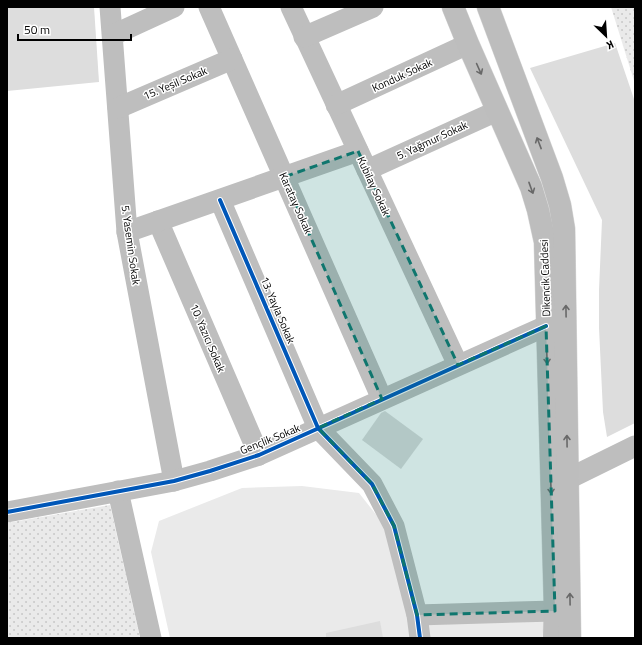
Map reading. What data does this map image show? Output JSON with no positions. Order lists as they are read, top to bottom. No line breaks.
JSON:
{"streets":{"main road":["Dikencik Caddesi"],"street":["Konduk Sokak","15. Yeşil Sokak","5. Yağmur Sokak","Kubilay Sokak","Karatay Sokak","5. Yasemin Sokak","13. Yayla Sokak","10. Yazıcı Sokak","Gençlik Sokak"]},"crossings":[["Konduk Sokak","Kubilay Sokak"],["Konduk Sokak","Dikencik Caddesi"],["15. Yeşil Sokak","Karatay Sokak"],["15. Yeşil Sokak","5. Yasemin Sokak"],["5. Yağmur Sokak","Kubilay Sokak"],["5. Yağmur Sokak","Dikencik Caddesi"],["Kubilay Sokak","Gençlik Sokak"],["Karatay Sokak","Gençlik Sokak"],["5. Yasemin Sokak","Gençlik Sokak"],["Dikencik Caddesi","Gençlik Sokak"],["13. Yayla Sokak","Gençlik Sokak"],["10. Yazıcı Sokak","Gençlik Sokak"]],"scale_bar":"50 m","north":"bottom right"}
